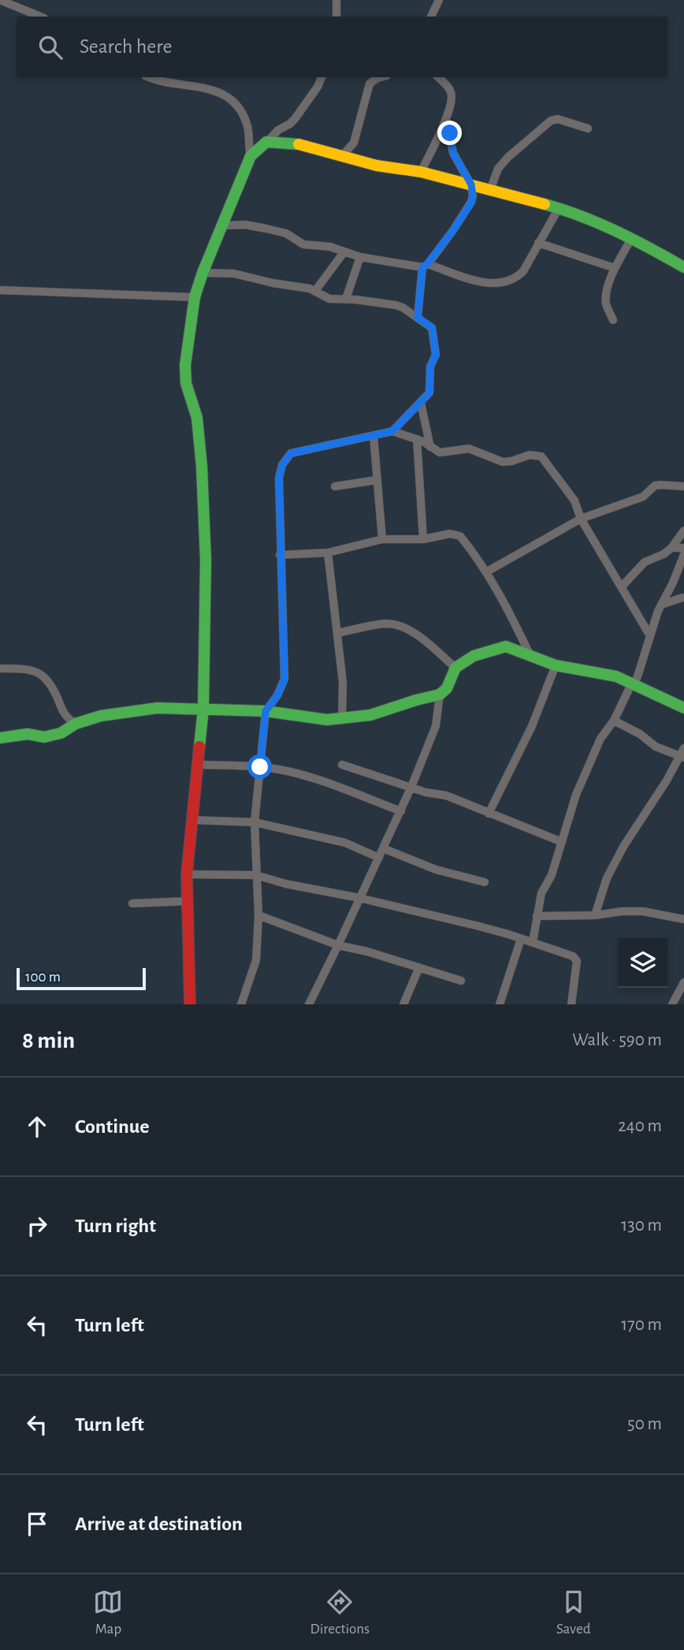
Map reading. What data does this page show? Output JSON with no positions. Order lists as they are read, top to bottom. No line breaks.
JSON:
{"scale_bar":"100 m","page":{"search":"Search here","scale":"100 m","heading":["8 min","Walk · 590 m"],"list":[["Continue","240 m"],["Turn right","130 m"],["Turn left","170 m"],["Turn left","50 m"],"Arrive at destination"],"nav":["Map","Directions","Saved"]}}
